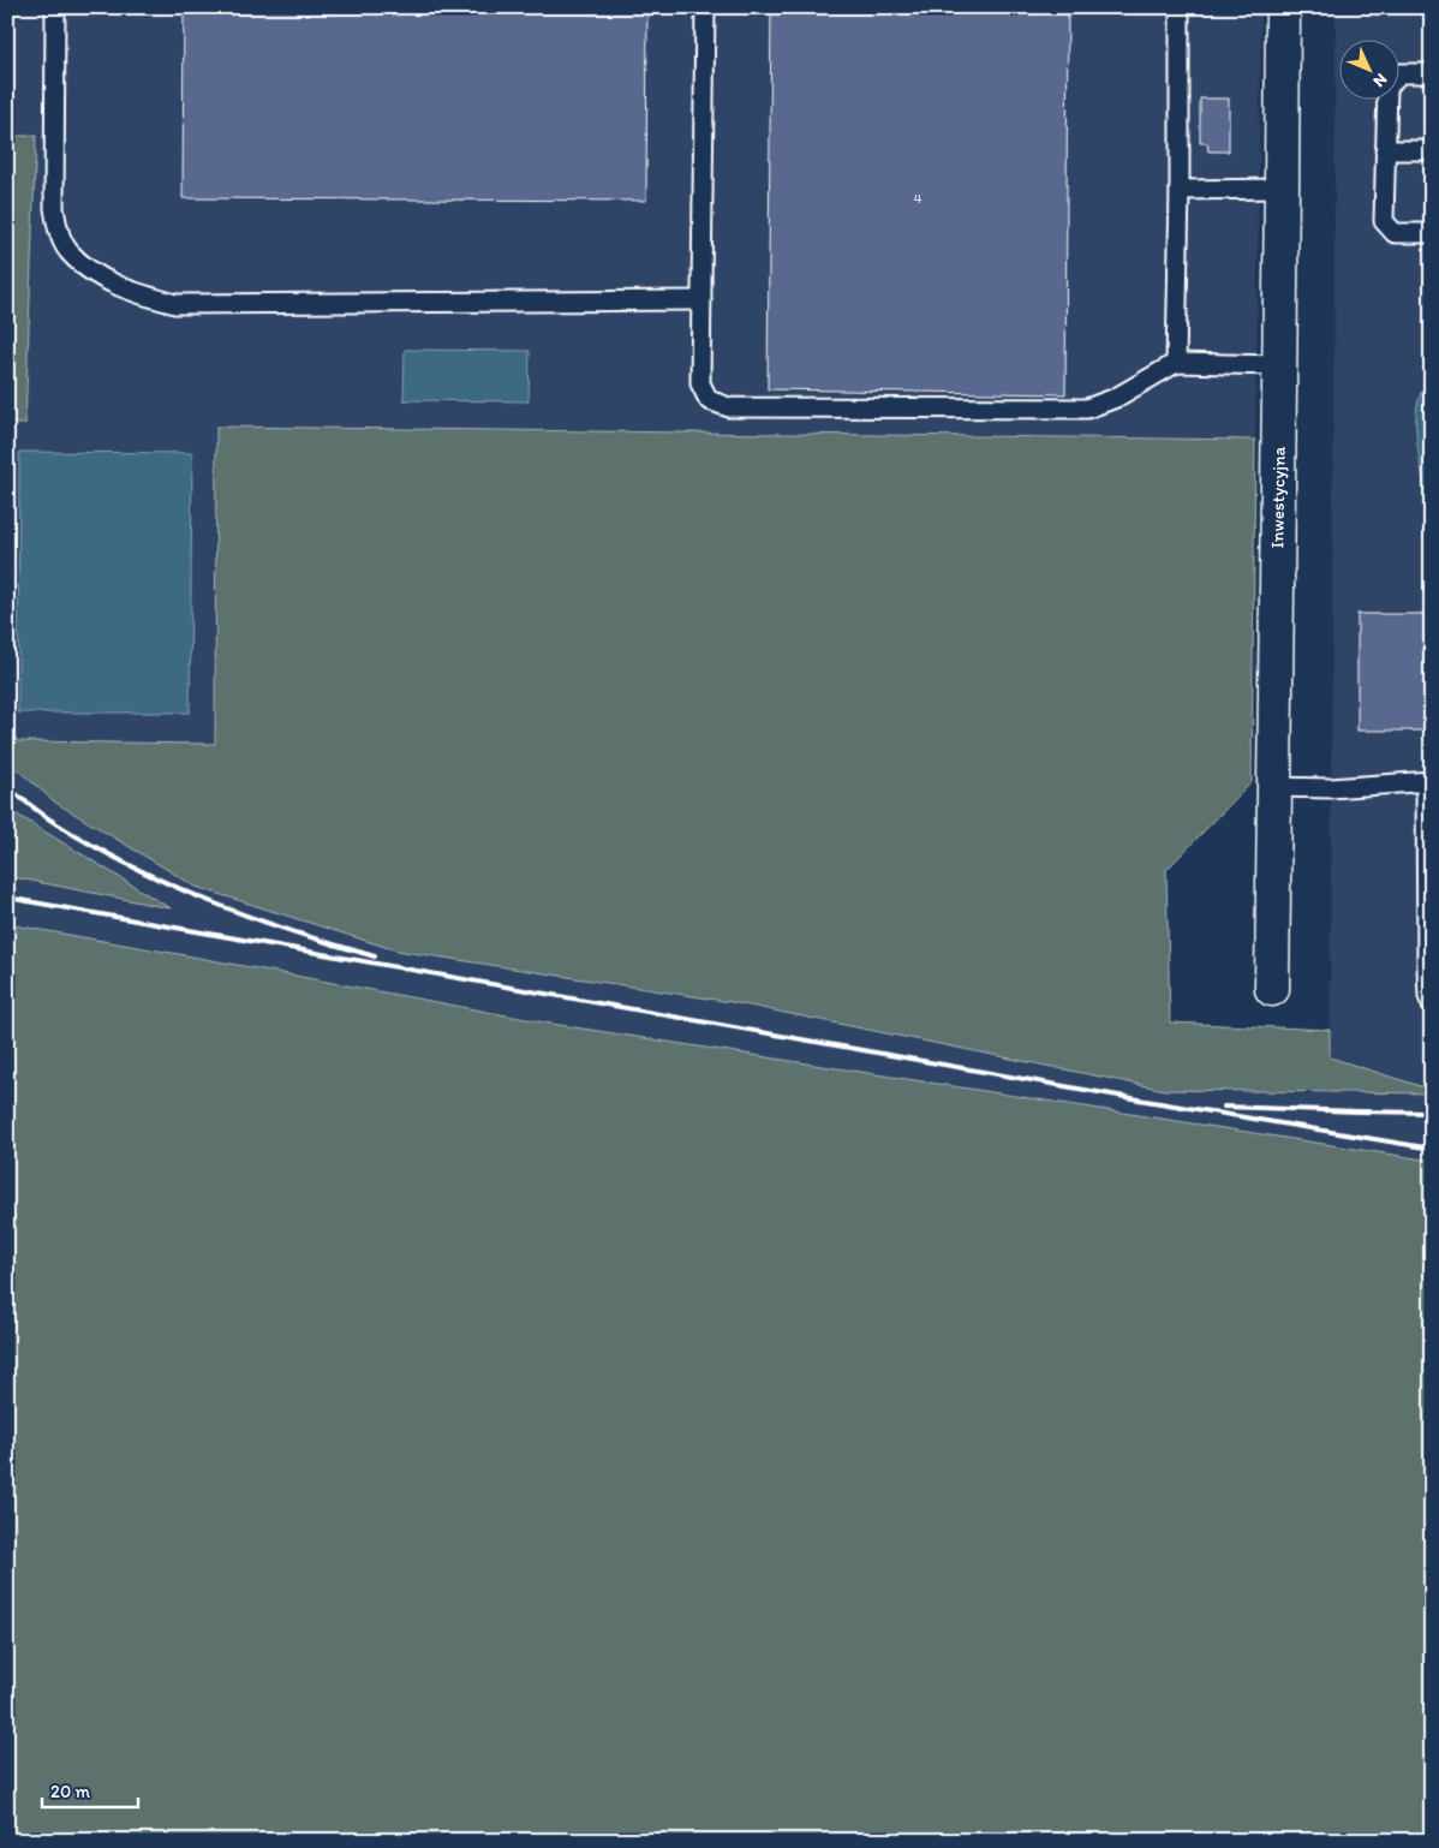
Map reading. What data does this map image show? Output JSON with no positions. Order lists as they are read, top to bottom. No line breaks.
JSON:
{"streets":{"street":["Inwestycyjna"]},"house_numbers":["4"],"scale_bar":"20 m","north":"bottom right"}
